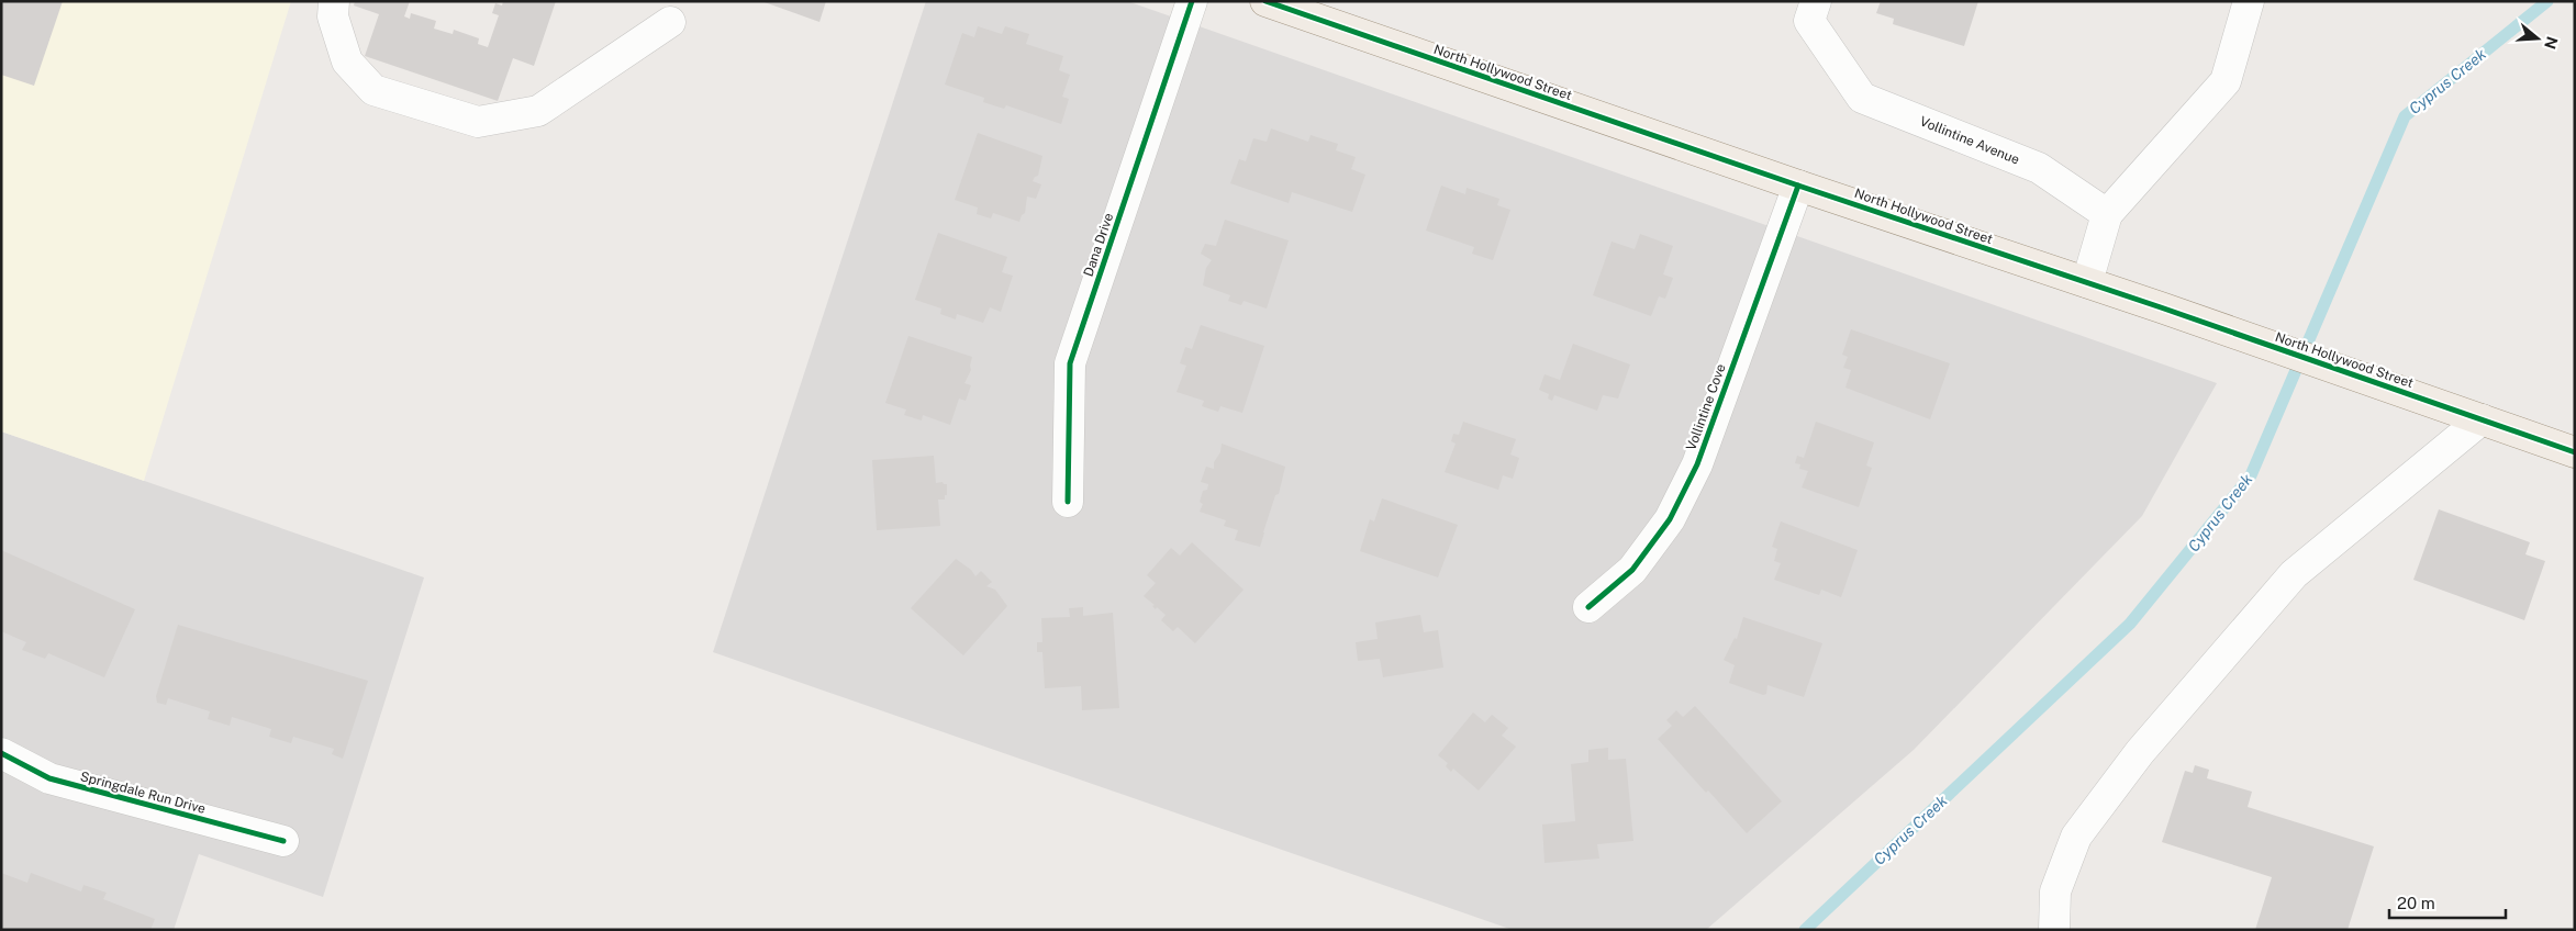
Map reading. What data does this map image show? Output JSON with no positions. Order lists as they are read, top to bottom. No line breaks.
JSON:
{"streets":{"main road":["North Hollywood Street"],"street":["Vollintine Avenue","Dana Drive","Vollintine Cove","Springdale Run Drive"]},"crossings":[["North Hollywood Street","Vollintine Cove"]],"water":["Cyprus Creek"],"scale_bar":"20 m","north":"right"}
